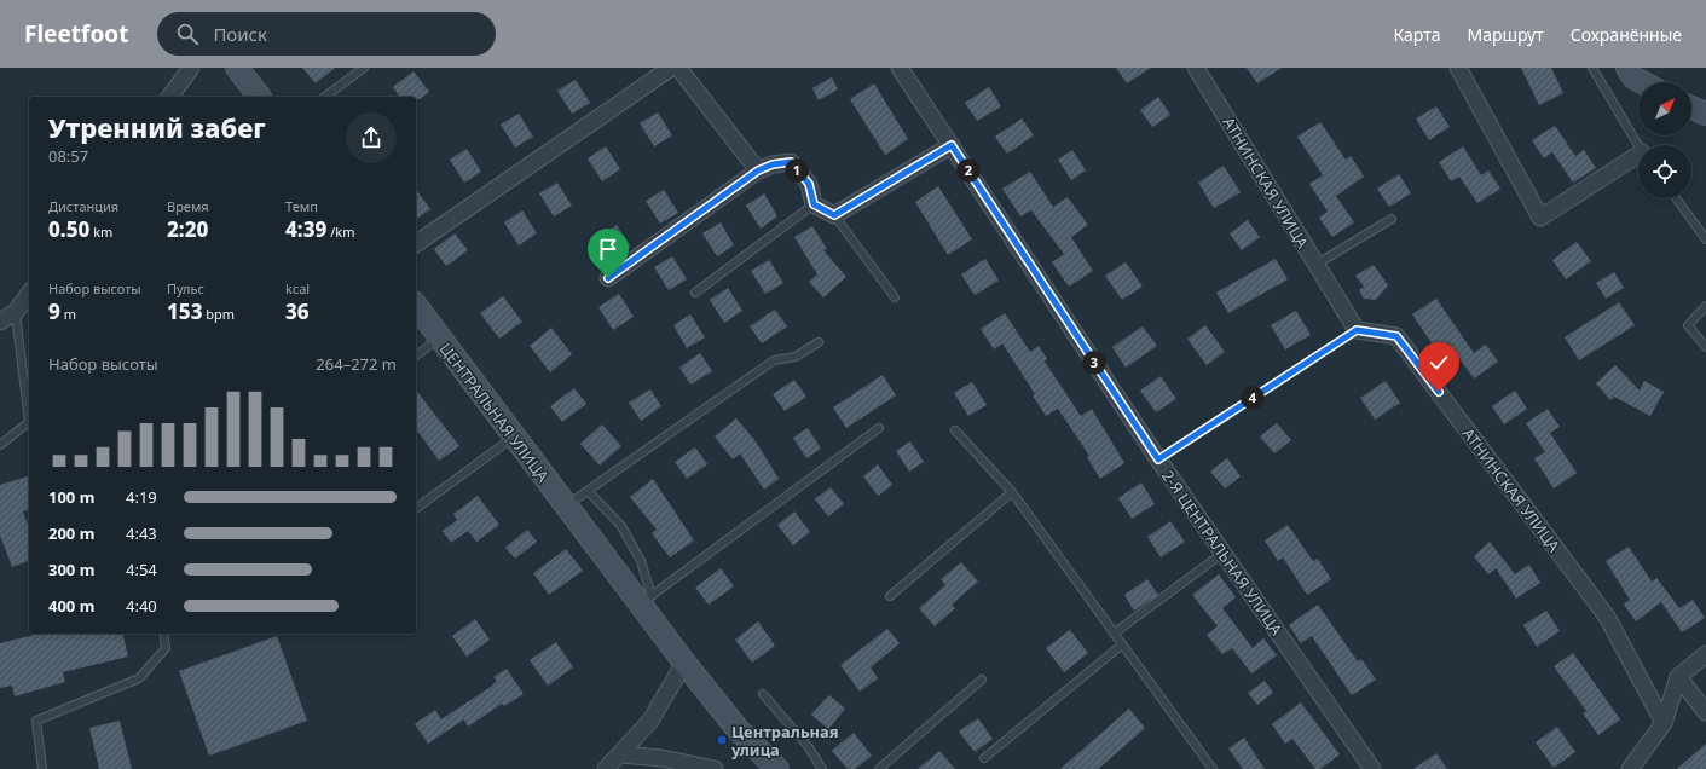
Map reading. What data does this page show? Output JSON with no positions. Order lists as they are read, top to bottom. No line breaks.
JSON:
{"streets":{"street":["АТНИНСКАЯ УЛИЦА","ЦЕНТРАЛЬНАЯ УЛИЦА","2-Я ЦЕНТРАЛЬНАЯ УЛИЦА"]},"places":{"transit":["Центральная улица"]},"north":"top right","page":{"header":"Fleetfoot","search":"Поиск","nav":["Карта","Маршрут","Сохранённые"],"heading":["Утренний забег","08:57"],"pins":["1","2","3","4"],"stats":[["Дистанция","0.50 km"],["Время","2:20"],["Темп","4:39 /km"],["Набор высоты","9 m"],["Пульс","153 bpm"],["kcal","36"]],"chart":["Набор высоты","264–272 m"],"list":[{"name":"100 m","note":"4:19"},{"name":"200 m","note":"4:43"},{"name":"300 m","note":"4:54"},{"name":"400 m","note":"4:40"}]}}
